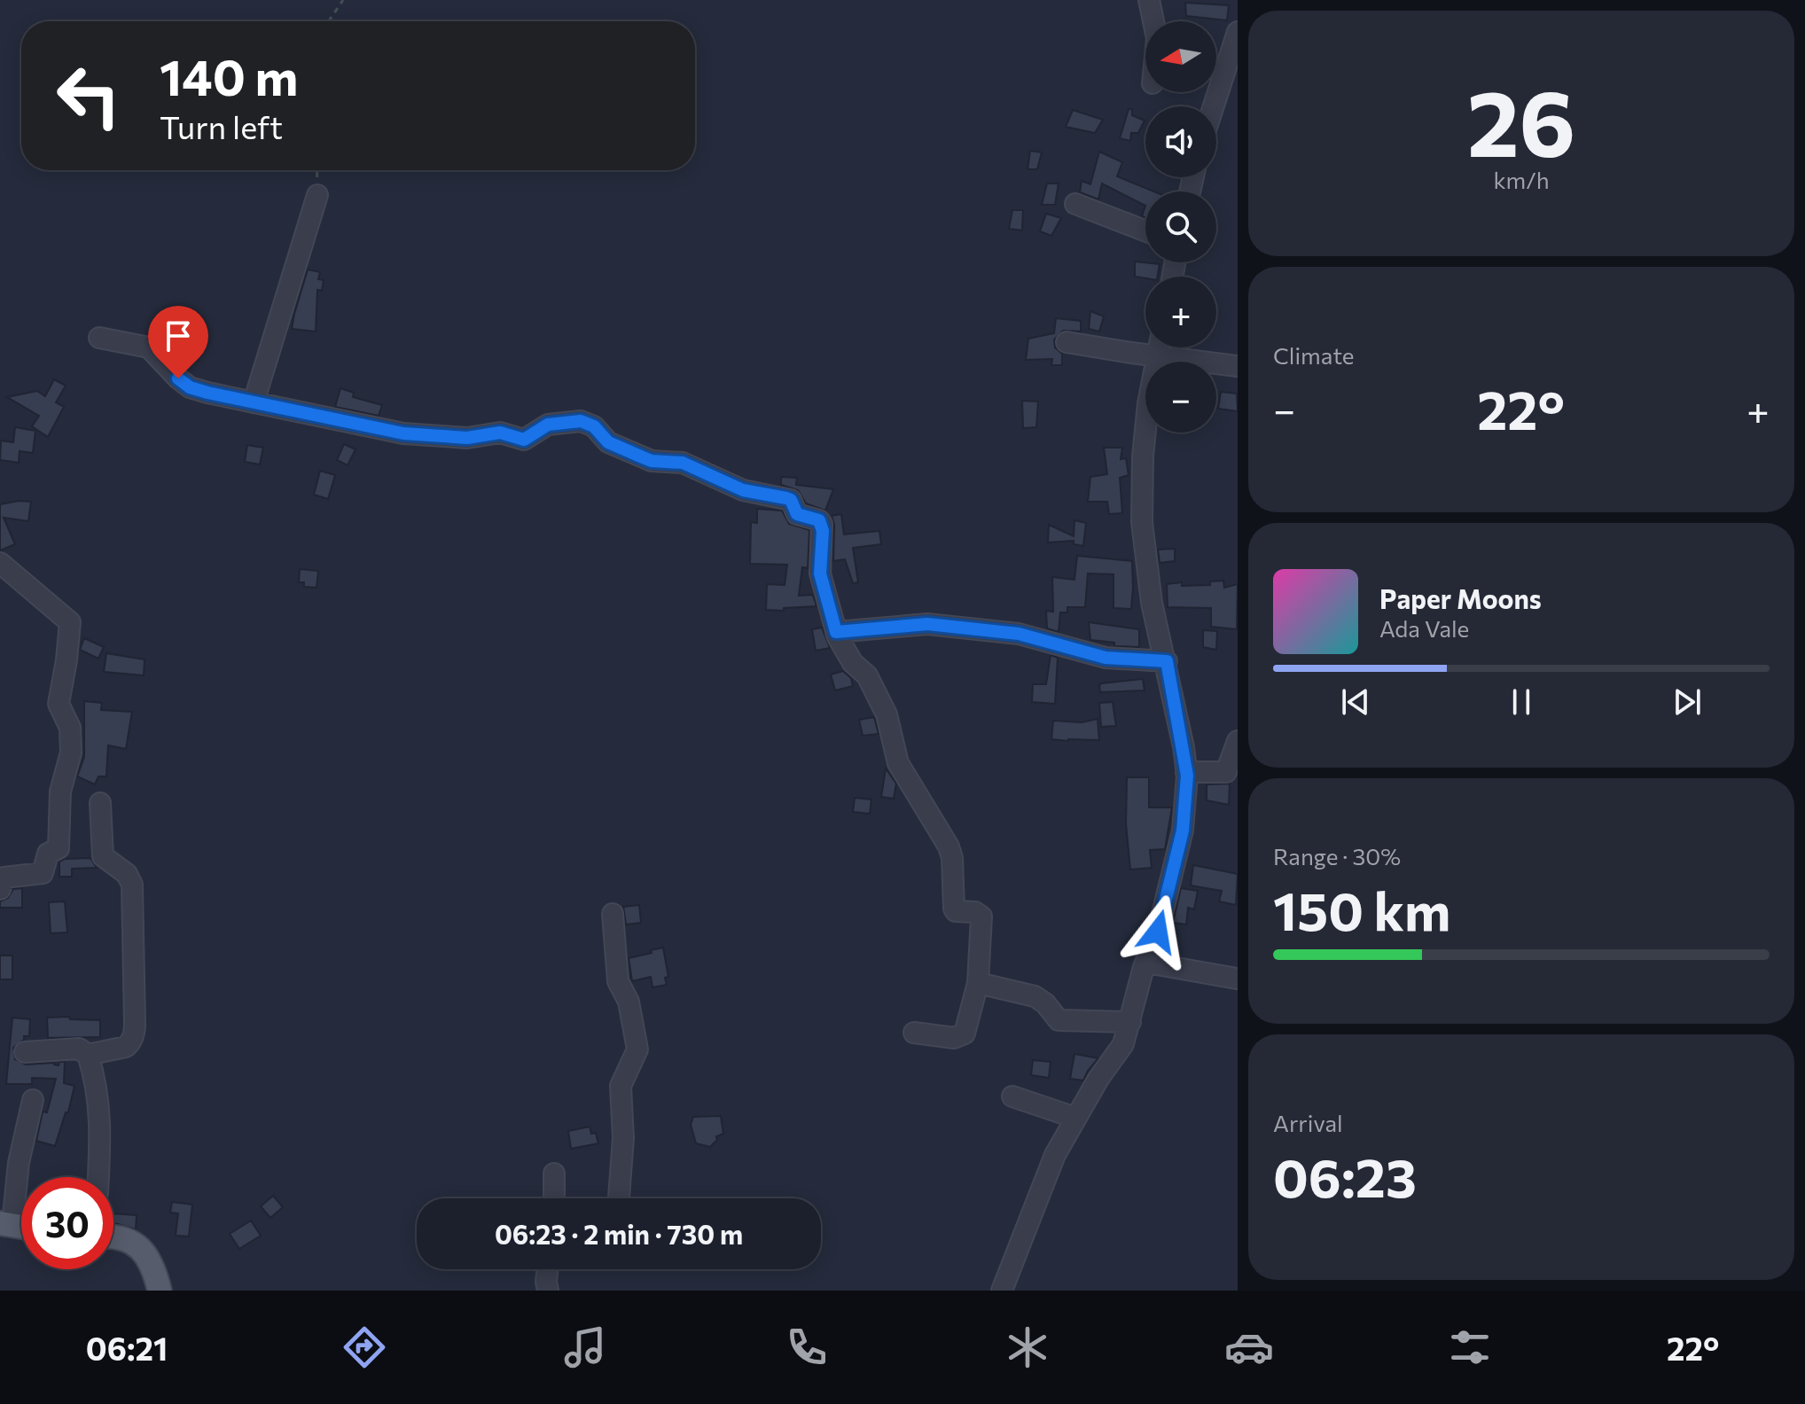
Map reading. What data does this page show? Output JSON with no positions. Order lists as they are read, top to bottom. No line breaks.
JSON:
{"north":"left","page":{"tile":[["26","km/h"],"Climate",["Range · 30%","150 km"],["Arrival","06:23"]],"map_buttons":["+","−"],"turn":["140 m","Turn left"],"heat":["−","22°","+"],"song":["Paper Moons","Ada Vale"],"limit":"30","trip":"06:23 · 2 min · 730 m","tabs":["06:21","22°"]}}
